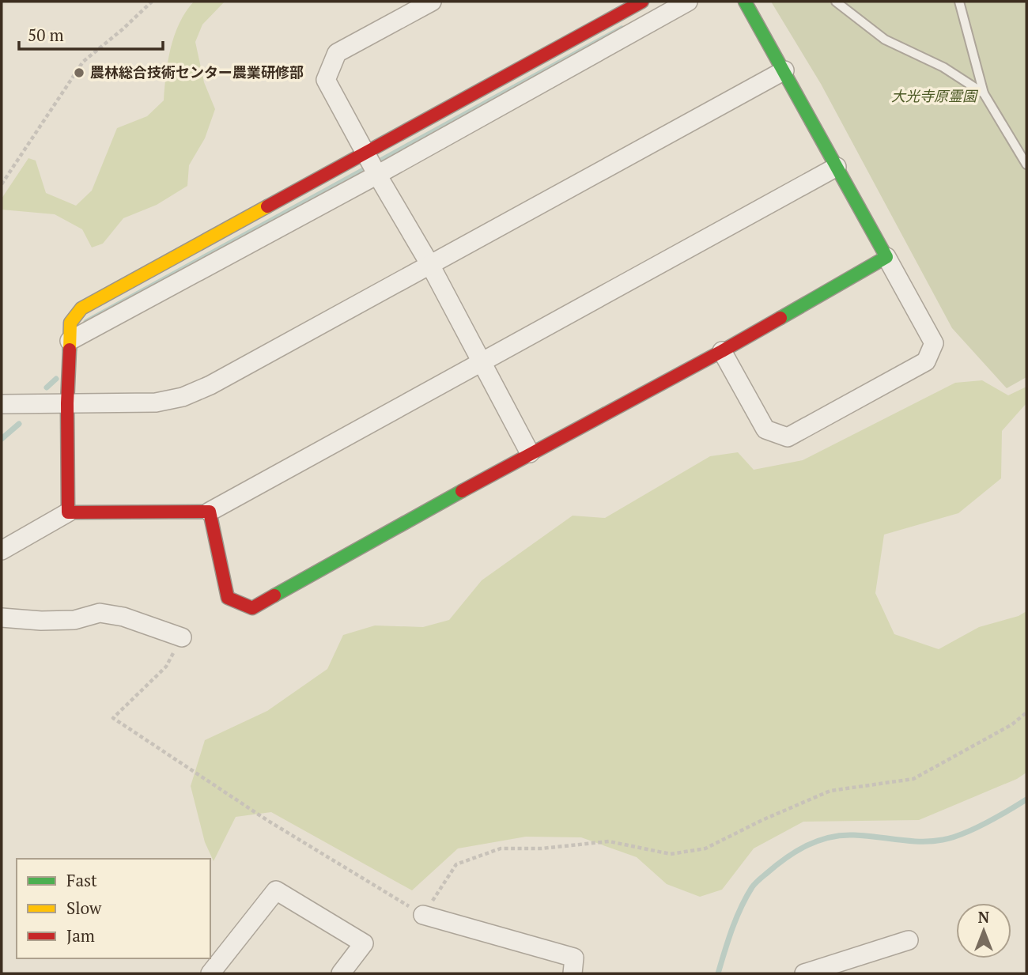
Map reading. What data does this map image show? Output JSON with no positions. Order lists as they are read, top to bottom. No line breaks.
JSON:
{"parks":["大光寺原霊園"],"places":["農林総合技術センター農業研修部"],"legend":["Fast","Slow","Jam"],"scale_bar":"50 m","north":"top"}
